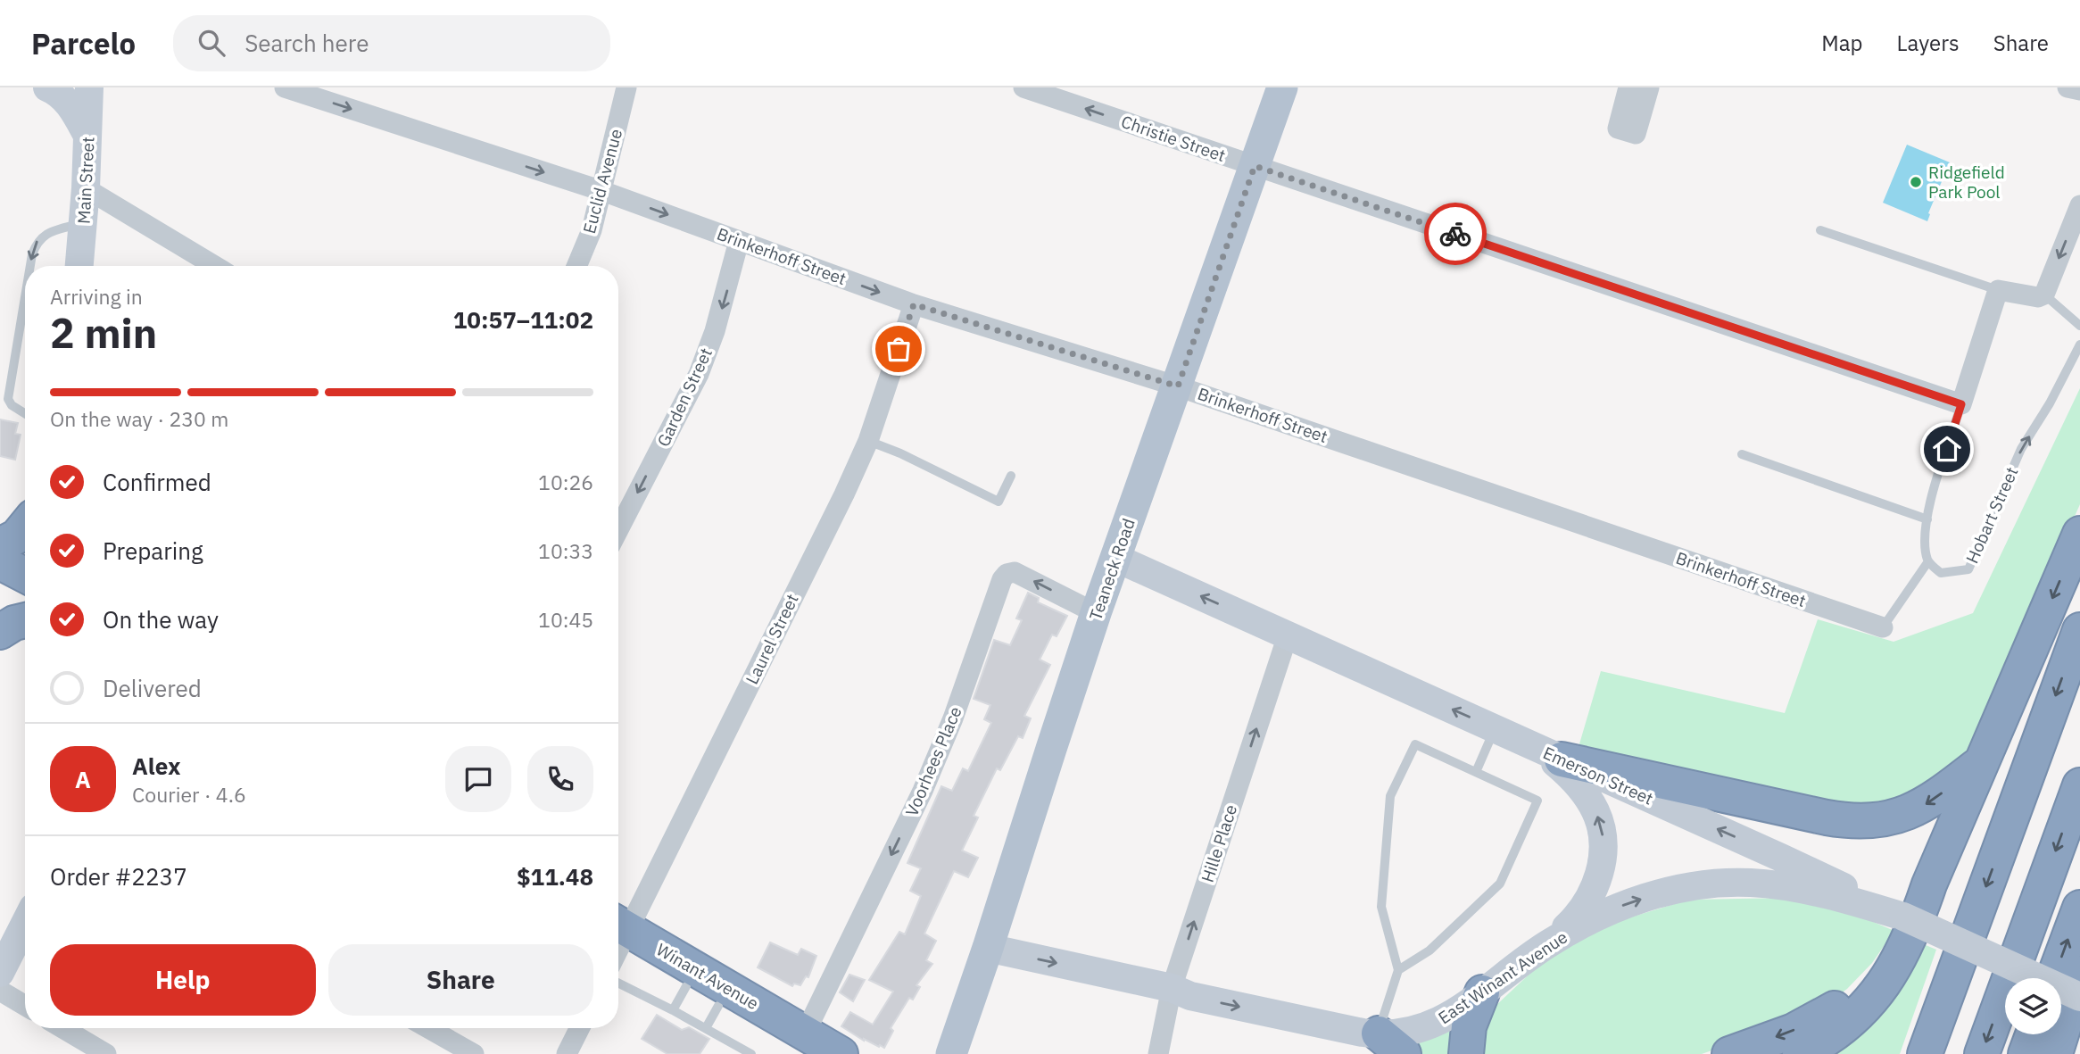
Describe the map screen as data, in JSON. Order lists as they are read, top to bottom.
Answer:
{
  "streets": {
    "highway": ["Winant Avenue"],
    "main road": [
      "Main Street",
      "Teaneck Road",
      "Emerson Street",
      "East Winant Avenue"
    ],
    "street": [
      "Christie Street",
      "Euclid Avenue",
      "Brinkerhoff Street",
      "Garden Street",
      "Laurel Street",
      "Voorhees Place",
      "Hille Place"
    ],
    "lane": ["Hobart Street"]
  },
  "crossings": [
    ["Christie Street", "Teaneck Road"],
    ["Euclid Avenue", "Brinkerhoff Street"],
    ["Brinkerhoff Street", "Garden Street"],
    ["Brinkerhoff Street", "Teaneck Road"],
    ["Brinkerhoff Street", "Laurel Street"],
    ["Teaneck Road", "Voorhees Place"],
    ["Teaneck Road", "Emerson Street"],
    ["Teaneck Road", "East Winant Avenue"],
    ["Voorhees Place", "Winant Avenue"],
    ["Emerson Street", "Hille Place"],
    ["Emerson Street", "East Winant Avenue"],
    ["Hille Place", "East Winant Avenue"]
  ],
  "one_way": [
    "Brinkerhoff Street",
    "Garden Street",
    "Voorhees Place",
    "Emerson Street",
    "Hille Place",
    "East Winant Avenue"
  ],
  "places": ["Ridgefield Park Pool"],
  "page": {
    "header": "Parcelo",
    "search": "Search here",
    "nav": ["Map", "Layers", "Share"],
    "heading": ["2 min", "Arriving in", "10:57–11:02"],
    "panel": [
      "Alex",
      "Courier · 4.6",
      "Order #2237",
      "$11.48"
    ],
    "bar": "On the way · 230 m",
    "list": [
      ["Confirmed", "10:26"],
      ["Preparing", "10:33"],
      ["On the way", "10:45"],
      "Delivered"
    ],
    "round": "A",
    "buttons": ["Help", "Share"]
  }
}
